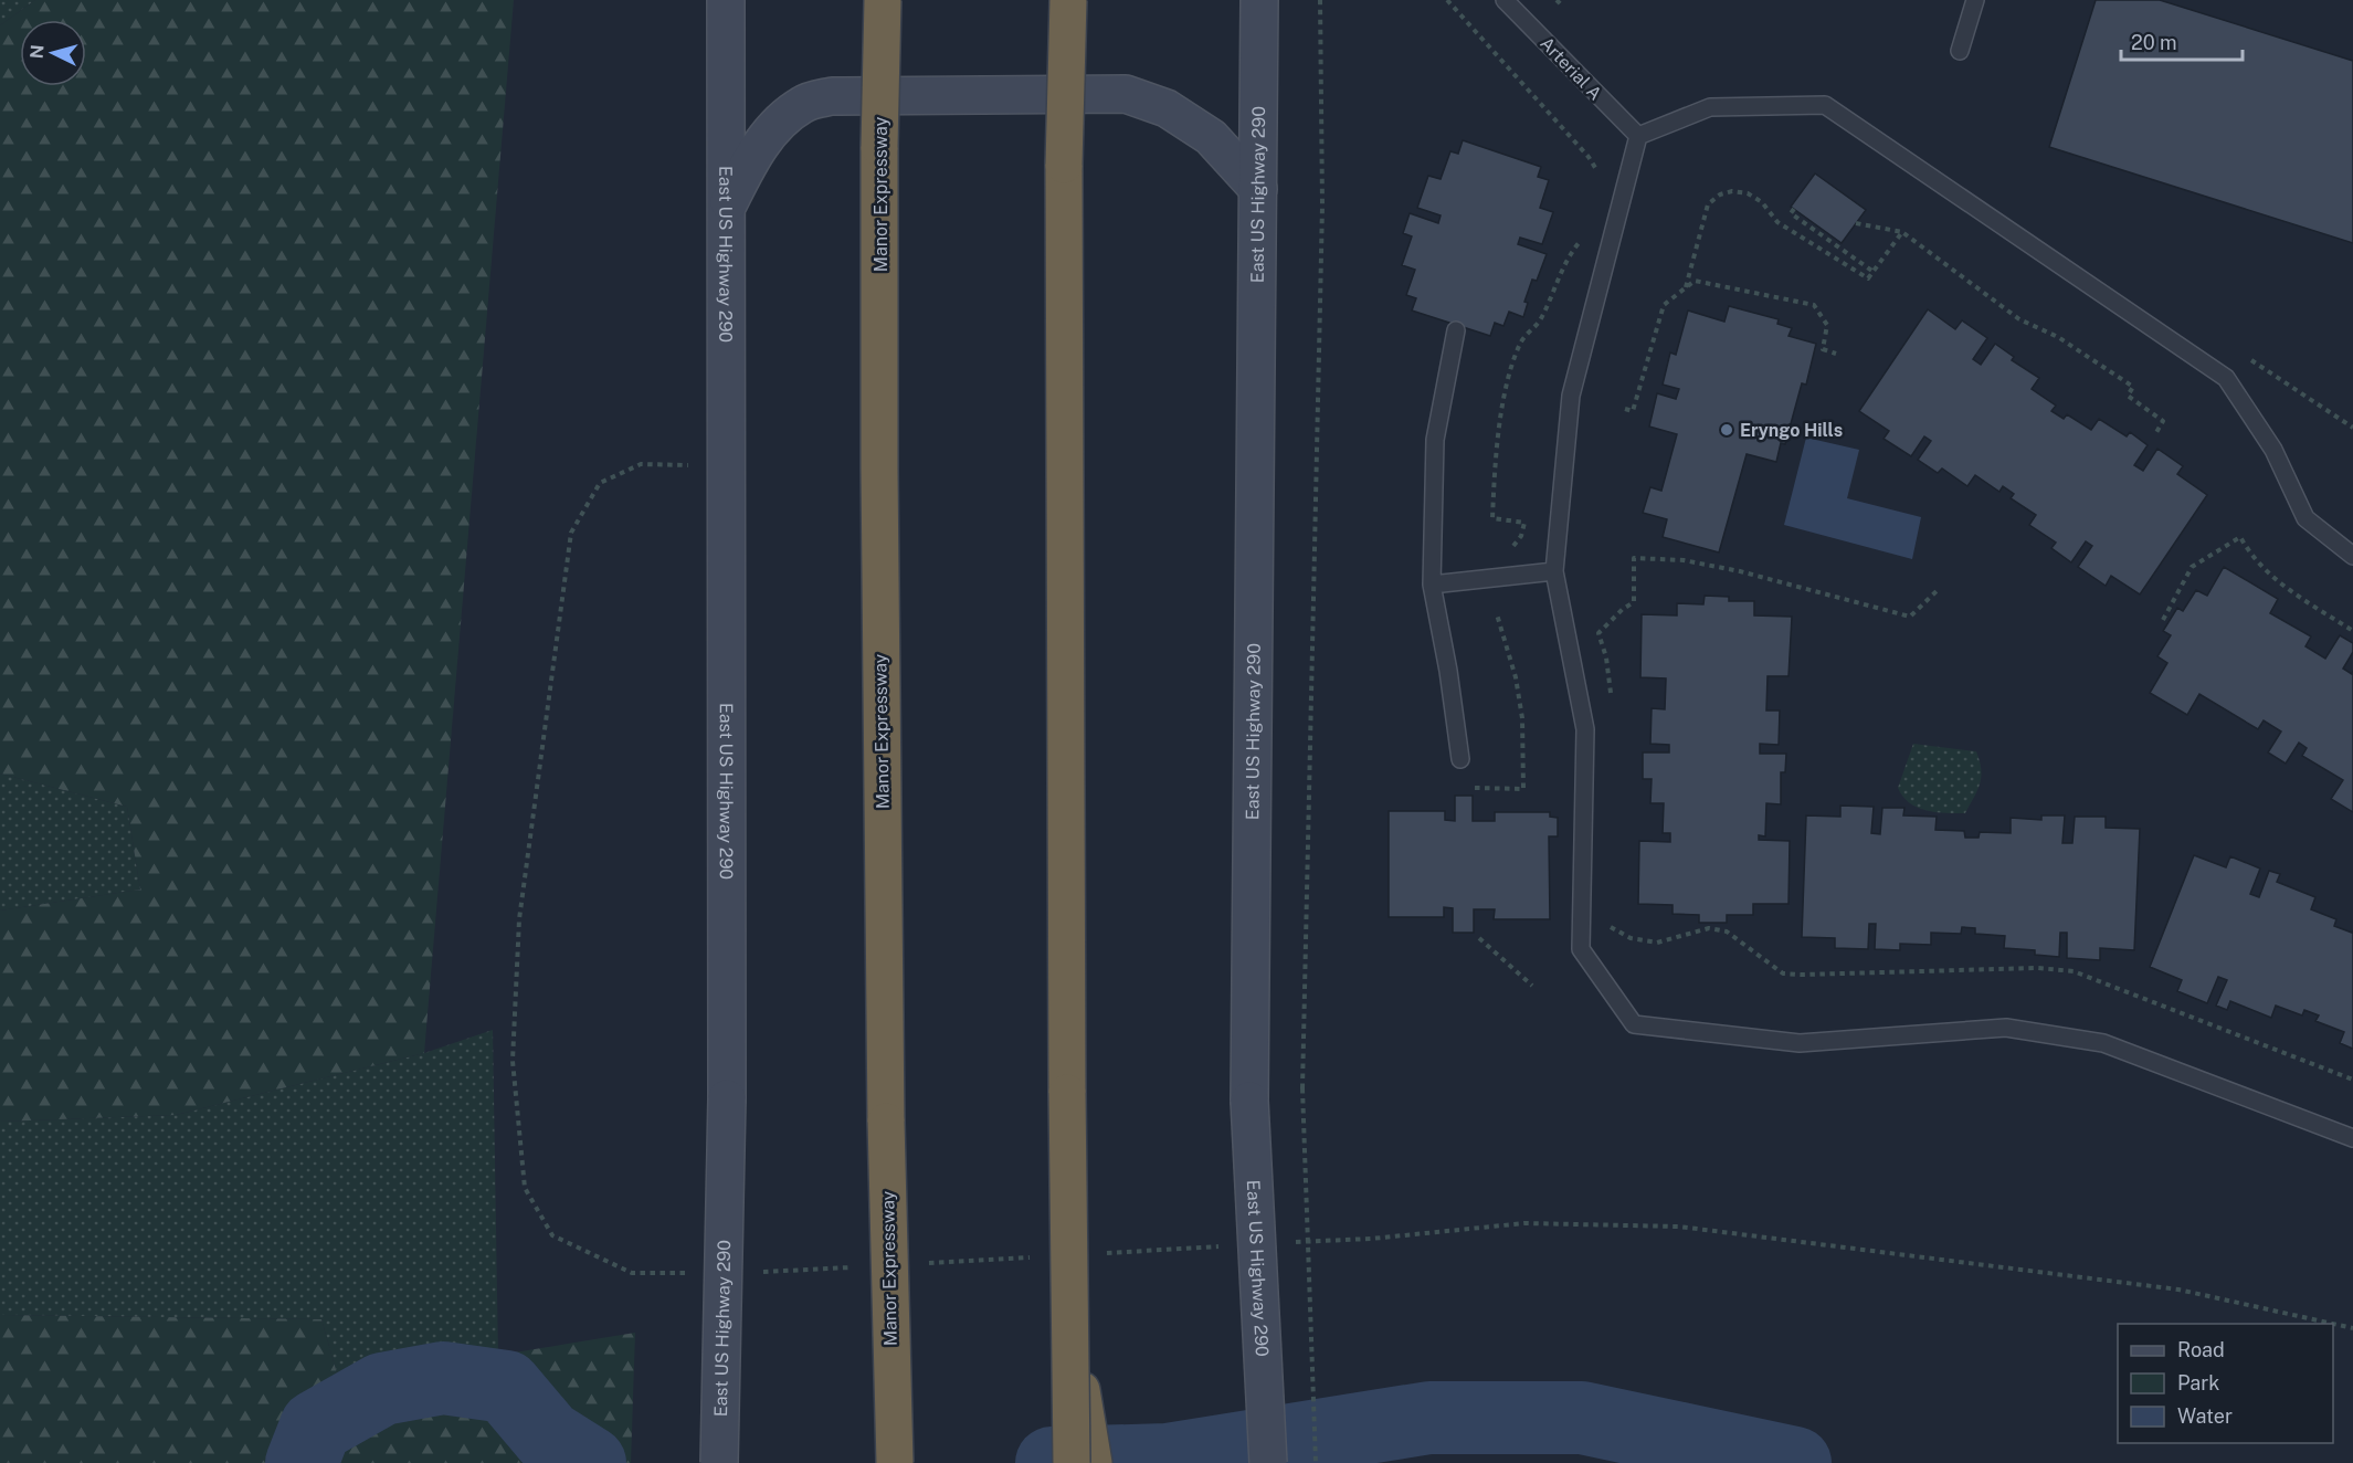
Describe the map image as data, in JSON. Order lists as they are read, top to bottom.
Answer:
{
  "streets": {
    "highway": ["Manor Expressway"],
    "main road": ["East US Highway 290"],
    "lane": ["Arterial A"]
  },
  "places": ["Eryngo Hills"],
  "legend": ["Road", "Park", "Water"],
  "scale_bar": "20 m",
  "north": "left"
}
